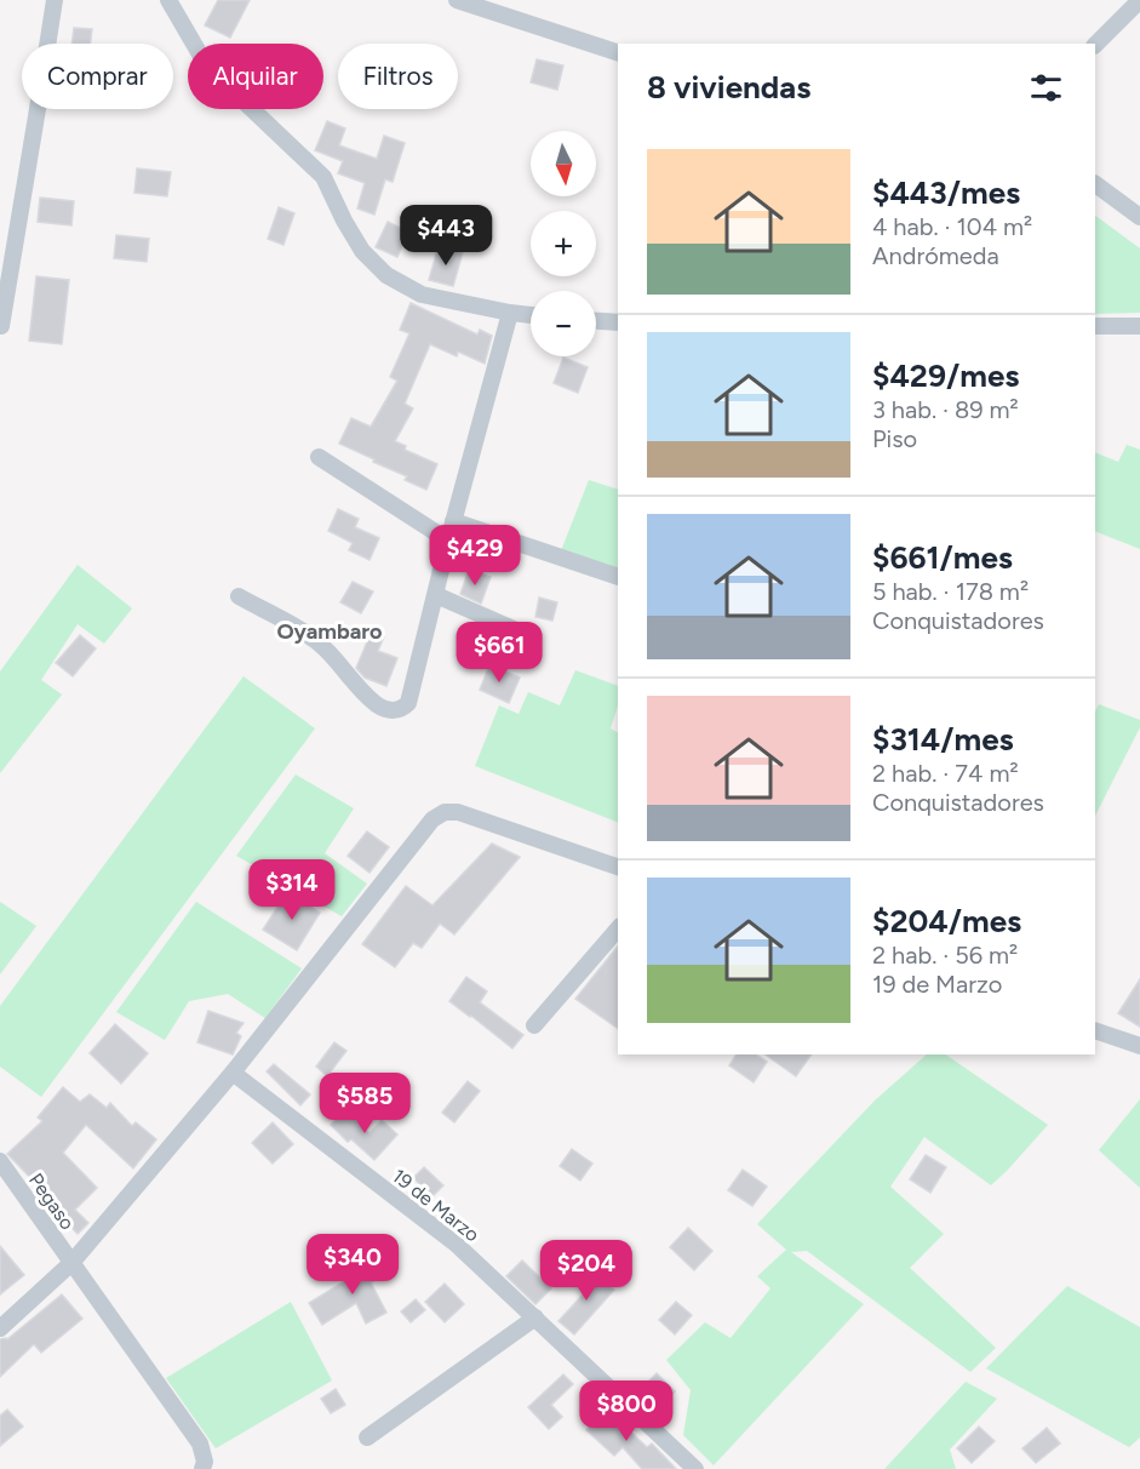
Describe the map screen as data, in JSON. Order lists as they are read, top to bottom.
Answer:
{
  "streets": {
    "street": ["Pegaso", "19 de Marzo"]
  },
  "districts": ["Oyambaro"],
  "north": "bottom",
  "page": {
    "chip": ["Comprar", "Alquilar", "Filtros"],
    "heading": "8 viviendas",
    "map_buttons": ["+", "−"],
    "list": [
      {
        "name": "$443/mes",
        "note": "4 hab. · 104 m² · Andrómeda"
      },
      {
        "name": "$429/mes",
        "note": "3 hab. · 89 m² · Piso"
      },
      {
        "name": "$661/mes",
        "note": "5 hab. · 178 m² · Conquistadores"
      },
      {
        "name": "$314/mes",
        "note": "2 hab. · 74 m² · Conquistadores"
      },
      {
        "name": "$204/mes",
        "note": "2 hab. · 56 m² · 19 de Marzo"
      }
    ],
    "price": [
      "$443",
      "$429",
      "$661",
      "$314",
      "$585",
      "$340",
      "$204",
      "$800"
    ]
  }
}
